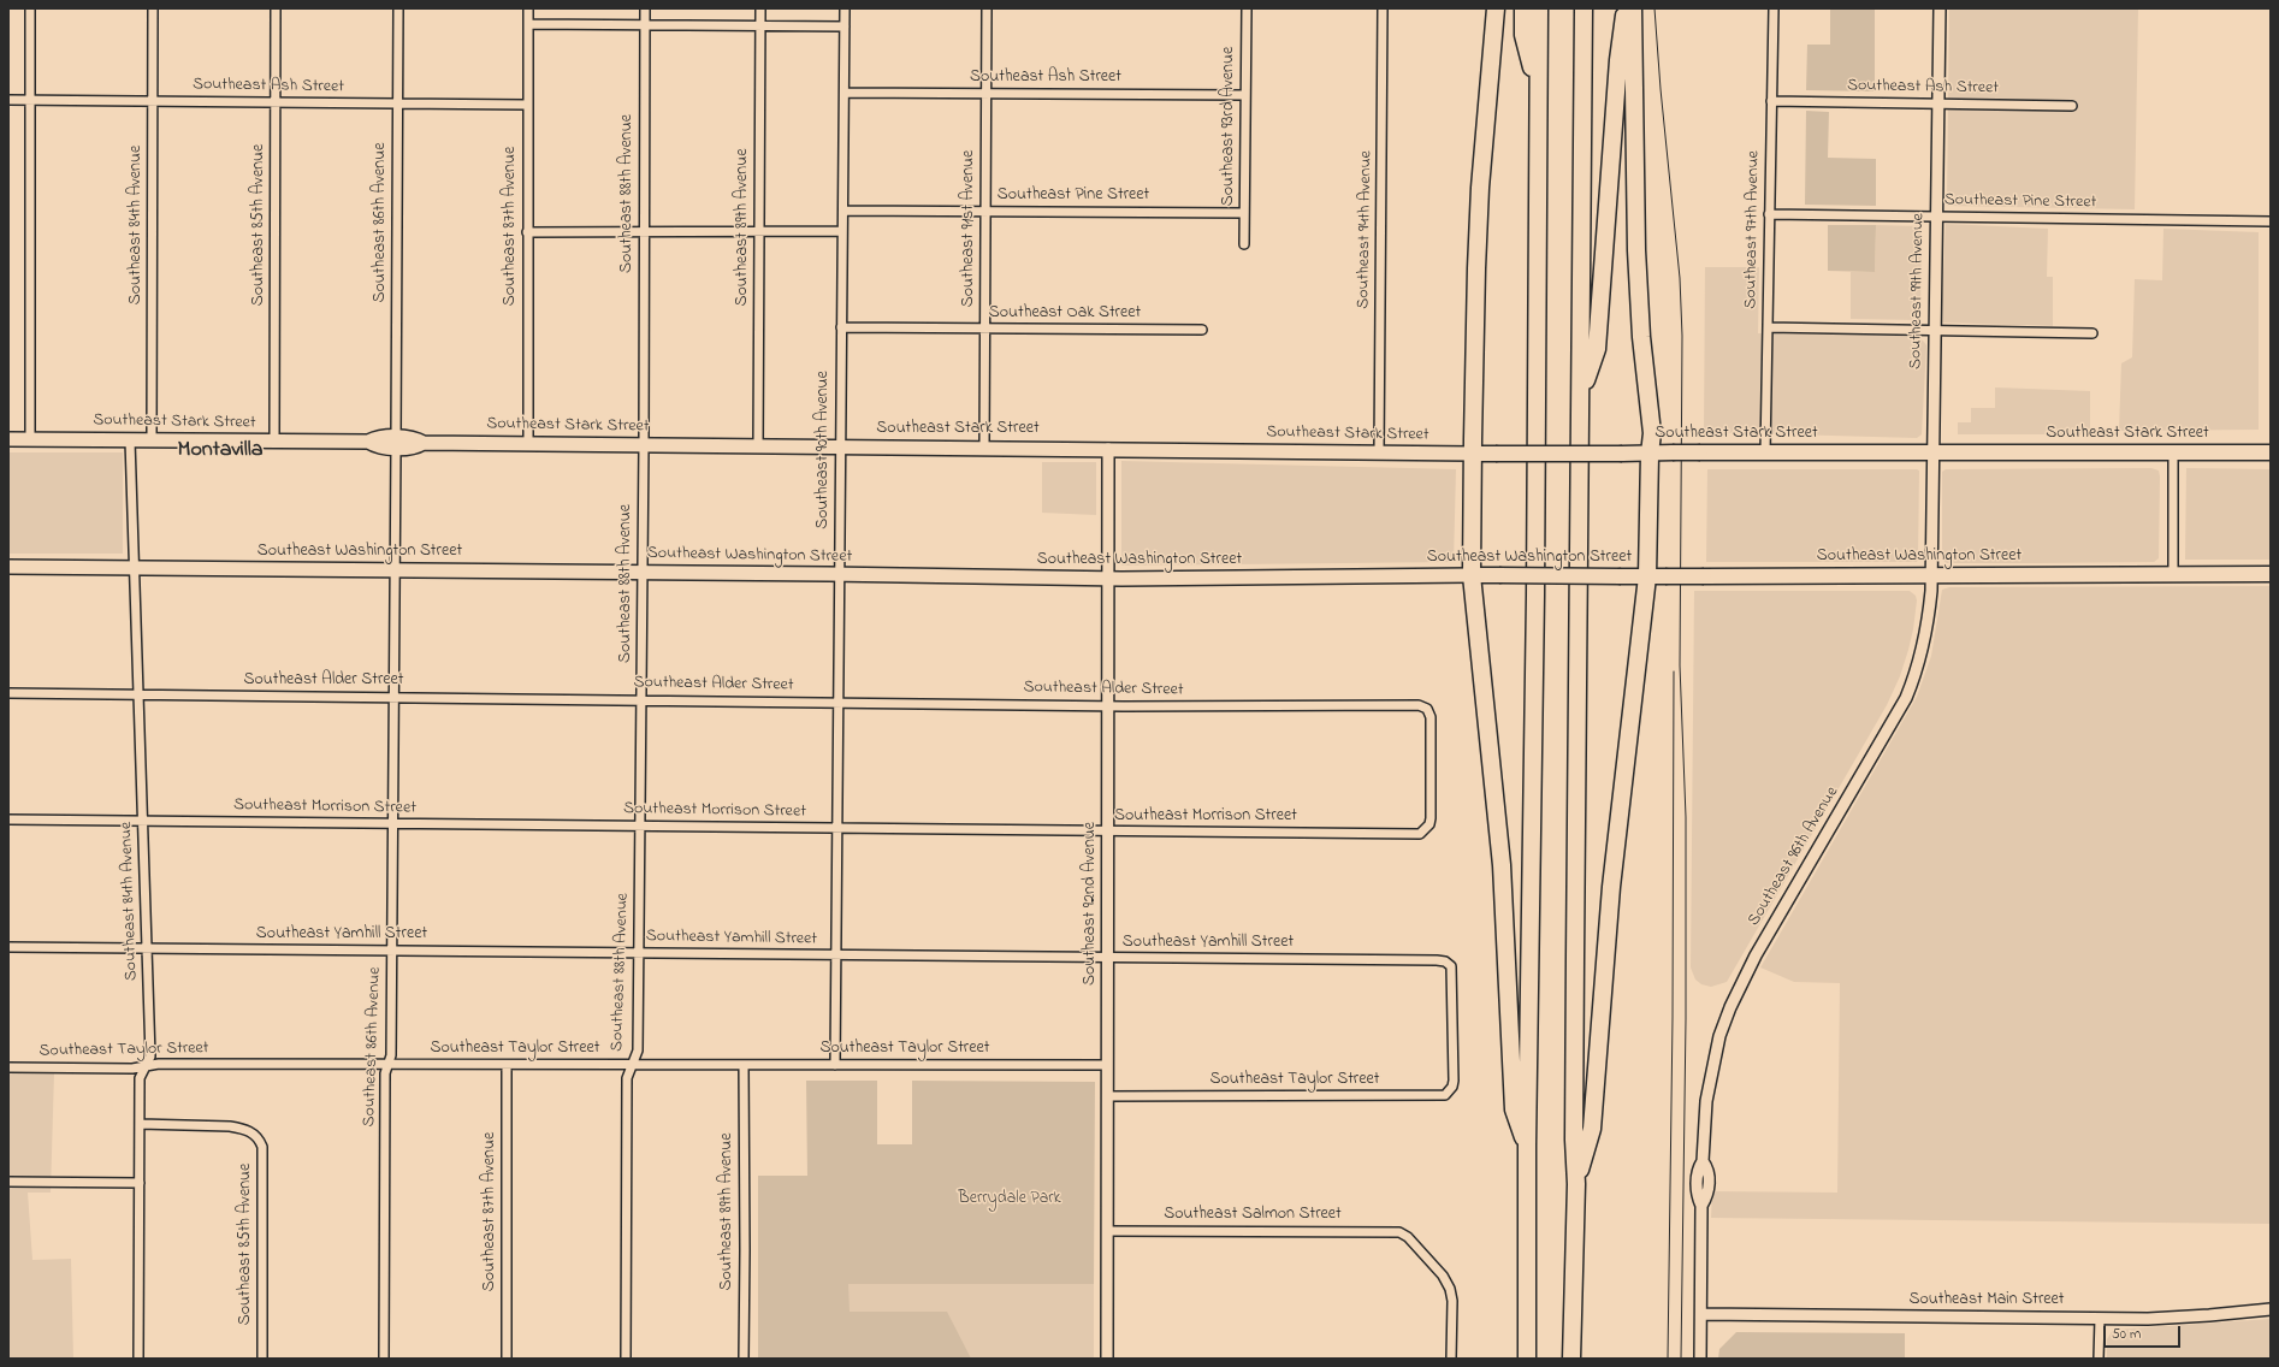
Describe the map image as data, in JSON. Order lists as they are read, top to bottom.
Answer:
{
  "streets": {
    "main road": ["Southeast Stark Street", "Southeast Washington Street"],
    "street": [
      "Southeast Ash Street",
      "Southeast 93rd Avenue",
      "Southeast 88th Avenue",
      "Southeast Pine Street",
      "Southeast 86th Avenue",
      "Southeast 84th Avenue",
      "Southeast 85th Avenue",
      "Southeast 87th Avenue",
      "Southeast 89th Avenue",
      "Southeast 91st Avenue",
      "Southeast 94th Avenue",
      "Southeast 97th Avenue",
      "Southeast 99th Avenue",
      "Southeast Oak Street",
      "Southeast 90th Avenue",
      "Southeast Alder Street",
      "Southeast Morrison Street",
      "Southeast 96th Avenue",
      "Southeast 92nd Avenue",
      "Southeast Yamhill Street",
      "Southeast Taylor Street",
      "Southeast Salmon Street",
      "Southeast Main Street"
    ]
  },
  "crossings": [
    ["Southeast Ash Street", "Southeast 93rd Avenue"],
    ["Southeast Ash Street", "Southeast 86th Avenue"],
    ["Southeast Ash Street", "Southeast 84th Avenue"],
    ["Southeast Ash Street", "Southeast 85th Avenue"],
    ["Southeast Ash Street", "Southeast 87th Avenue"],
    ["Southeast Ash Street", "Southeast 91st Avenue"],
    ["Southeast Ash Street", "Southeast 97th Avenue"],
    ["Southeast Ash Street", "Southeast 99th Avenue"],
    ["Southeast Ash Street", "Southeast 90th Avenue"],
    ["Southeast 93rd Avenue", "Southeast Pine Street"],
    ["Southeast 88th Avenue", "Southeast Stark Street"],
    ["Southeast 88th Avenue", "Southeast Washington Street"],
    ["Southeast 88th Avenue", "Southeast Alder Street"],
    ["Southeast 88th Avenue", "Southeast Morrison Street"],
    ["Southeast 88th Avenue", "Southeast Yamhill Street"],
    ["Southeast 88th Avenue", "Southeast Taylor Street"],
    ["Southeast Pine Street", "Southeast 91st Avenue"],
    ["Southeast Pine Street", "Southeast 97th Avenue"],
    ["Southeast Pine Street", "Southeast 99th Avenue"],
    ["Southeast Pine Street", "Southeast 90th Avenue"],
    ["Southeast 86th Avenue", "Southeast Stark Street"],
    ["Southeast 86th Avenue", "Southeast Washington Street"],
    ["Southeast 86th Avenue", "Southeast Alder Street"],
    ["Southeast 86th Avenue", "Southeast Morrison Street"],
    ["Southeast 86th Avenue", "Southeast Yamhill Street"],
    ["Southeast 86th Avenue", "Southeast Taylor Street"],
    ["Southeast 84th Avenue", "Southeast 85th Avenue"],
    ["Southeast 84th Avenue", "Southeast Stark Street"],
    ["Southeast 84th Avenue", "Southeast Washington Street"],
    ["Southeast 84th Avenue", "Southeast Alder Street"],
    ["Southeast 84th Avenue", "Southeast Morrison Street"],
    ["Southeast 84th Avenue", "Southeast Yamhill Street"],
    ["Southeast 84th Avenue", "Southeast Taylor Street"],
    ["Southeast 85th Avenue", "Southeast Stark Street"],
    ["Southeast 87th Avenue", "Southeast Stark Street"],
    ["Southeast 87th Avenue", "Southeast Taylor Street"],
    ["Southeast 89th Avenue", "Southeast Stark Street"],
    ["Southeast 89th Avenue", "Southeast Taylor Street"],
    ["Southeast 91st Avenue", "Southeast Oak Street"],
    ["Southeast 91st Avenue", "Southeast Stark Street"],
    ["Southeast 94th Avenue", "Southeast Stark Street"],
    ["Southeast 97th Avenue", "Southeast Stark Street"],
    ["Southeast 99th Avenue", "Southeast Stark Street"],
    ["Southeast 99th Avenue", "Southeast Washington Street"],
    ["Southeast 99th Avenue", "Southeast 96th Avenue"],
    ["Southeast Oak Street", "Southeast 90th Avenue"],
    ["Southeast Stark Street", "Southeast 90th Avenue"],
    ["Southeast Stark Street", "Southeast 92nd Avenue"],
    ["Southeast 90th Avenue", "Southeast Washington Street"],
    ["Southeast 90th Avenue", "Southeast Alder Street"],
    ["Southeast 90th Avenue", "Southeast Morrison Street"],
    ["Southeast 90th Avenue", "Southeast Yamhill Street"],
    ["Southeast 90th Avenue", "Southeast Taylor Street"],
    ["Southeast Washington Street", "Southeast 96th Avenue"],
    ["Southeast Washington Street", "Southeast 92nd Avenue"],
    ["Southeast Alder Street", "Southeast Morrison Street"],
    ["Southeast Alder Street", "Southeast 92nd Avenue"],
    ["Southeast Morrison Street", "Southeast 92nd Avenue"],
    ["Southeast 96th Avenue", "Southeast Main Street"],
    ["Southeast 92nd Avenue", "Southeast Yamhill Street"],
    ["Southeast 92nd Avenue", "Southeast Taylor Street"],
    ["Southeast 92nd Avenue", "Southeast Salmon Street"],
    ["Southeast Yamhill Street", "Southeast Taylor Street"]
  ],
  "districts": ["Montavilla"],
  "parks": ["Berrydale Park"],
  "scale_bar": "50 m"
}
